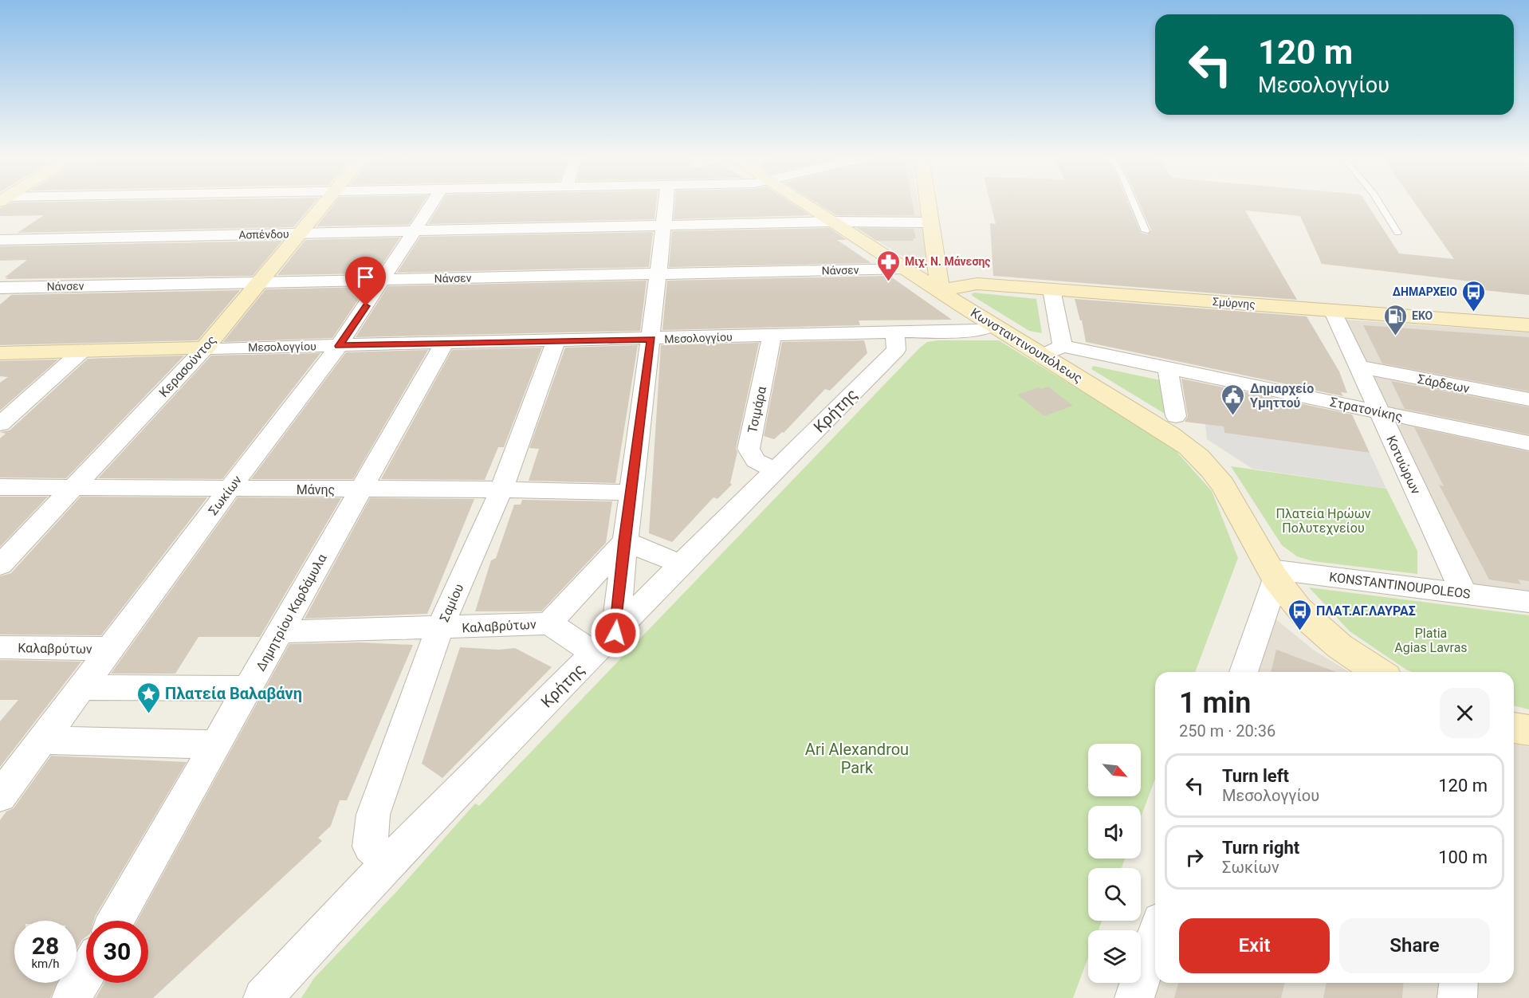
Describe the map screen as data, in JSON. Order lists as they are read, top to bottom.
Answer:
{
  "streets": {
    "street": [
      "Ασπένδου",
      "Νάνσεν",
      "Σμύρνης",
      "Μεσολογγίου",
      "Κωνσταντινουπόλεως",
      "Κερασούντος",
      "Σάρδεων",
      "Στρατονίκης",
      "Τσιμάρα",
      "Κρήτης",
      "Κοτυώρων",
      "Μάνης",
      "Σωκίων",
      "KONSTANTINOUPOLEOS",
      "Σαμίου",
      "Δημητρίου Καρδάμυλα",
      "Καλαβρύτων"
    ]
  },
  "crossings": [
    ["Ασπένδου", "Κωνσταντινουπόλεως"],
    ["Ασπένδου", "Κερασούντος"],
    ["Ασπένδου", "Σωκίων"],
    ["Νάνσεν", "Κωνσταντινουπόλεως"],
    ["Νάνσεν", "Κερασούντος"],
    ["Νάνσεν", "Σωκίων"],
    ["Σμύρνης", "Κωνσταντινουπόλεως"],
    ["Σμύρνης", "Κοτυώρων"],
    ["Μεσολογγίου", "Κωνσταντινουπόλεως"],
    ["Μεσολογγίου", "Κερασούντος"],
    ["Μεσολογγίου", "Τσιμάρα"],
    ["Μεσολογγίου", "Κρήτης"],
    ["Μεσολογγίου", "Σωκίων"],
    ["Μεσολογγίου", "Σαμίου"],
    ["Μεσολογγίου", "Δημητρίου Καρδάμυλα"],
    ["Κωνσταντινουπόλεως", "Στρατονίκης"],
    ["Κωνσταντινουπόλεως", "KONSTANTINOUPOLEOS"],
    ["Κερασούντος", "Μάνης"],
    ["Σάρδεων", "Κοτυώρων"],
    ["Στρατονίκης", "Κοτυώρων"],
    ["Τσιμάρα", "Κρήτης"],
    ["Κρήτης", "Σαμίου"],
    ["Κρήτης", "Καλαβρύτων"],
    ["Κοτυώρων", "KONSTANTINOUPOLEOS"],
    ["Μάνης", "Σωκίων"],
    ["Μάνης", "Σαμίου"],
    ["Μάνης", "Δημητρίου Καρδάμυλα"],
    ["Σωκίων", "Καλαβρύτων"],
    ["Σαμίου", "Καλαβρύτων"],
    ["Δημητρίου Καρδάμυλα", "Καλαβρύτων"]
  ],
  "parks": ["Πλατεία Ηρώων Πολυτεχνείου", "Platia Agias Lavras", "Ari Alexandrou Park"],
  "places": {
    "pharmacy": ["Μιχ. Ν. Μάνεσης"],
    "bus stop": ["ΔΗΜΑΡΧΕΙΟ", "ΠΛΑΤ.ΑΓ.ΛΑΥΡΑΣ"],
    "fuel station": ["EKO"],
    "public building": ["Δημαρχείο Υμηττού"],
    "place": ["Πλατεία Βαλαβάνη"]
  },
  "north": "bottom right",
  "page": {
    "turn": ["120 m", "Μεσολογγίου"],
    "heading": ["1 min", "250 m · 20:36"],
    "list": [
      {
        "name": "Turn left",
        "note": "Μεσολογγίου",
        "value": "120 m"
      },
      {
        "name": "Turn right",
        "note": "Σωκίων",
        "value": "100 m"
      }
    ],
    "buttons": ["Exit", "Share"],
    "speed": "28 km/h",
    "limit": "30"
  }
}
